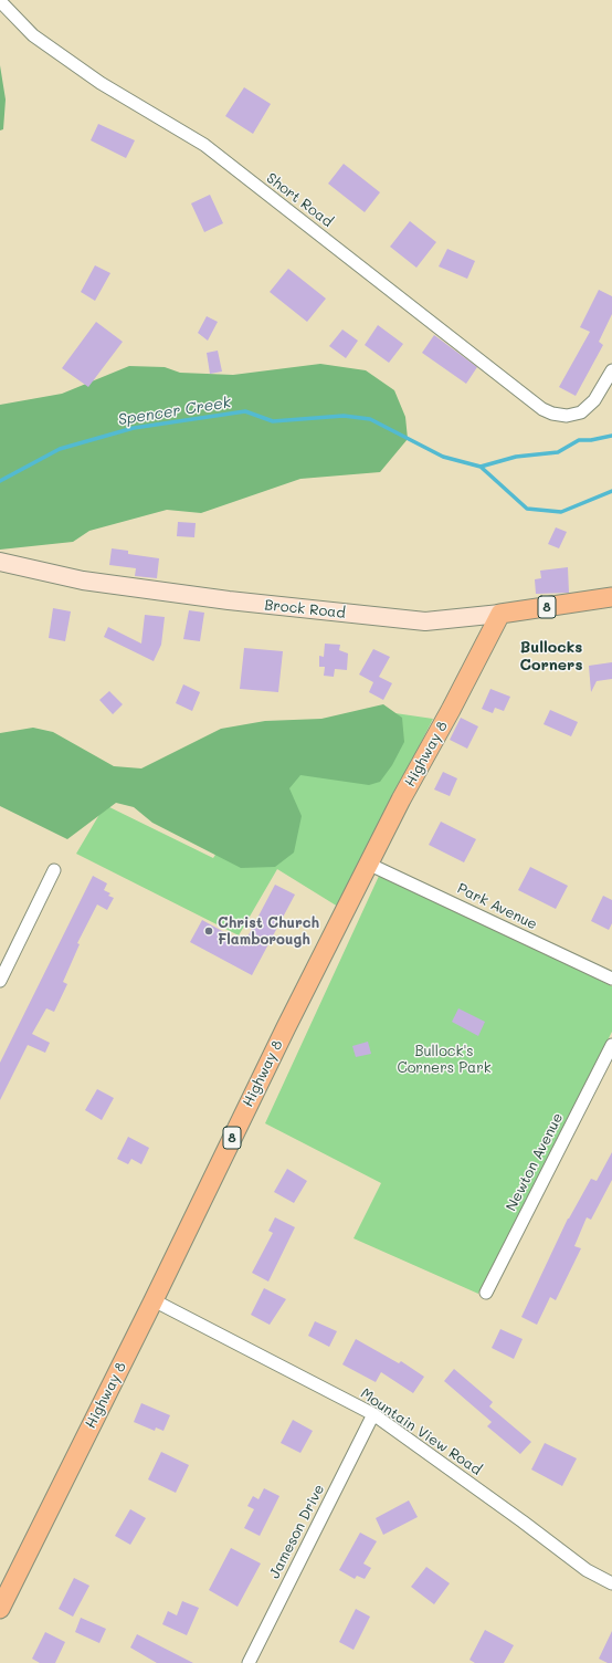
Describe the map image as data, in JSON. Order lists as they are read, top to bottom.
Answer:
{
  "streets": {
    "main road": ["8", "Brock Road", "Highway 8"],
    "street": [
      "Short Road",
      "Park Avenue",
      "Newton Avenue",
      "Mountain View Road",
      "Jameson Drive"
    ]
  },
  "crossings": [
    ["Brock Road", "Highway 8"],
    ["Highway 8", "Park Avenue"],
    ["Highway 8", "Mountain View Road"],
    ["Mountain View Road", "Jameson Drive"]
  ],
  "districts": ["Bullocks Corners"],
  "water": ["Spencer Creek"],
  "parks": ["Bullock's Corners Park"],
  "places": ["Christ Church Flamborough"]
}
